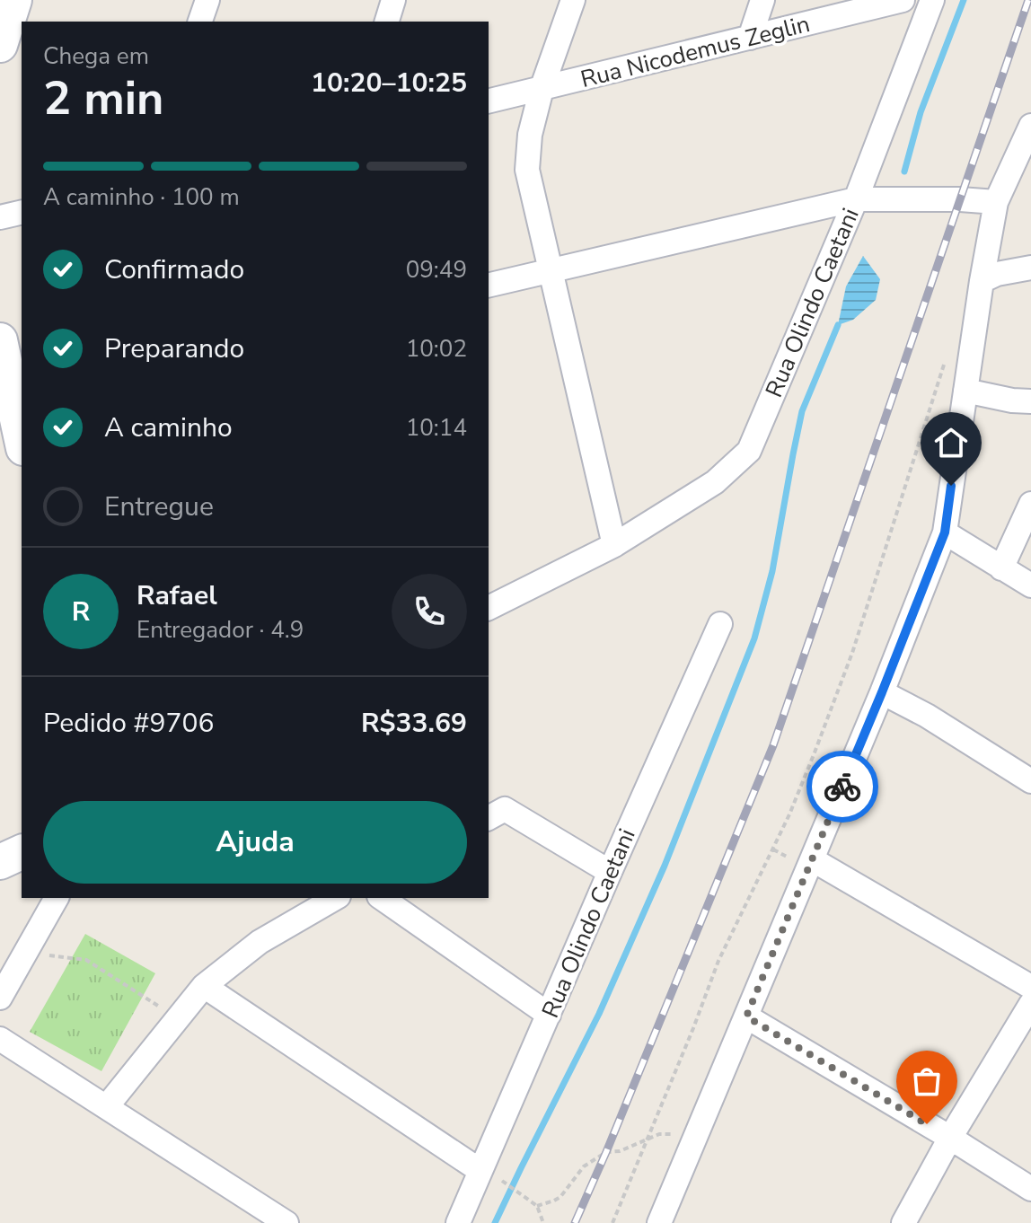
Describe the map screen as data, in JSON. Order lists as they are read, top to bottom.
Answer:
{
  "streets": {
    "street": ["Rua Nicodemus Zeglin", "Rua Olindo Caetani"]
  },
  "page": {
    "heading": ["2 min", "Chega em", "10:20–10:25"],
    "panel": [
      "Rafael",
      "Entregador · 4.9",
      "Pedido #9706",
      "R$33.69"
    ],
    "bar": "A caminho · 100 m",
    "list": [
      ["Confirmado", "09:49"],
      ["Preparando", "10:02"],
      ["A caminho", "10:14"],
      "Entregue"
    ],
    "round": "R",
    "buttons": "Ajuda"
  }
}
